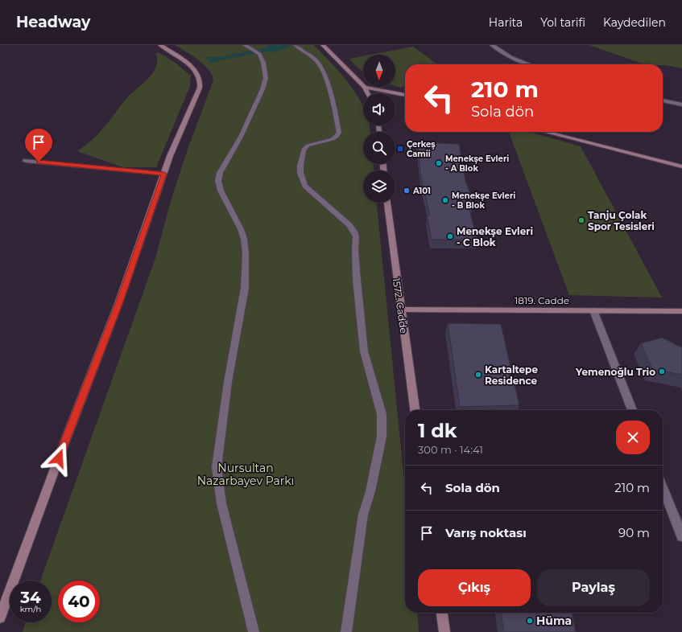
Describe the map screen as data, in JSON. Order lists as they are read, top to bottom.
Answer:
{
  "streets": {
    "street": ["1819. Cadde", "1572. Cadde"]
  },
  "crossings": [
    ["1819. Cadde", "1572. Cadde"]
  ],
  "parks": ["Nursultan Nazarbayev Parkı"],
  "places": {
    "transit": ["Çerkeş Camii"],
    "other": [
      "Menekşe Evleri - A Blok",
      "A101",
      "Menekşe Evleri - B Blok",
      "Tanju Çolak Spor Tesisleri",
      "Menekşe Evleri - C Blok",
      "Yemenoğlu Trio",
      "Kartaltepe Residence",
      "Hüma"
    ]
  },
  "north": "bottom",
  "page": {
    "header": "Headway",
    "nav": ["Harita", "Yol tarifi", "Kaydedilen"],
    "turn": ["210 m", "Sola dön"],
    "heading": ["1 dk", "300 m · 14:41"],
    "list": [
      {
        "name": "Sola dön",
        "value": "210 m"
      },
      {
        "name": "Varış noktası",
        "value": "90 m"
      }
    ],
    "buttons": ["Çıkış", "Paylaş"],
    "speed": "34 km/h",
    "limit": "40"
  }
}
